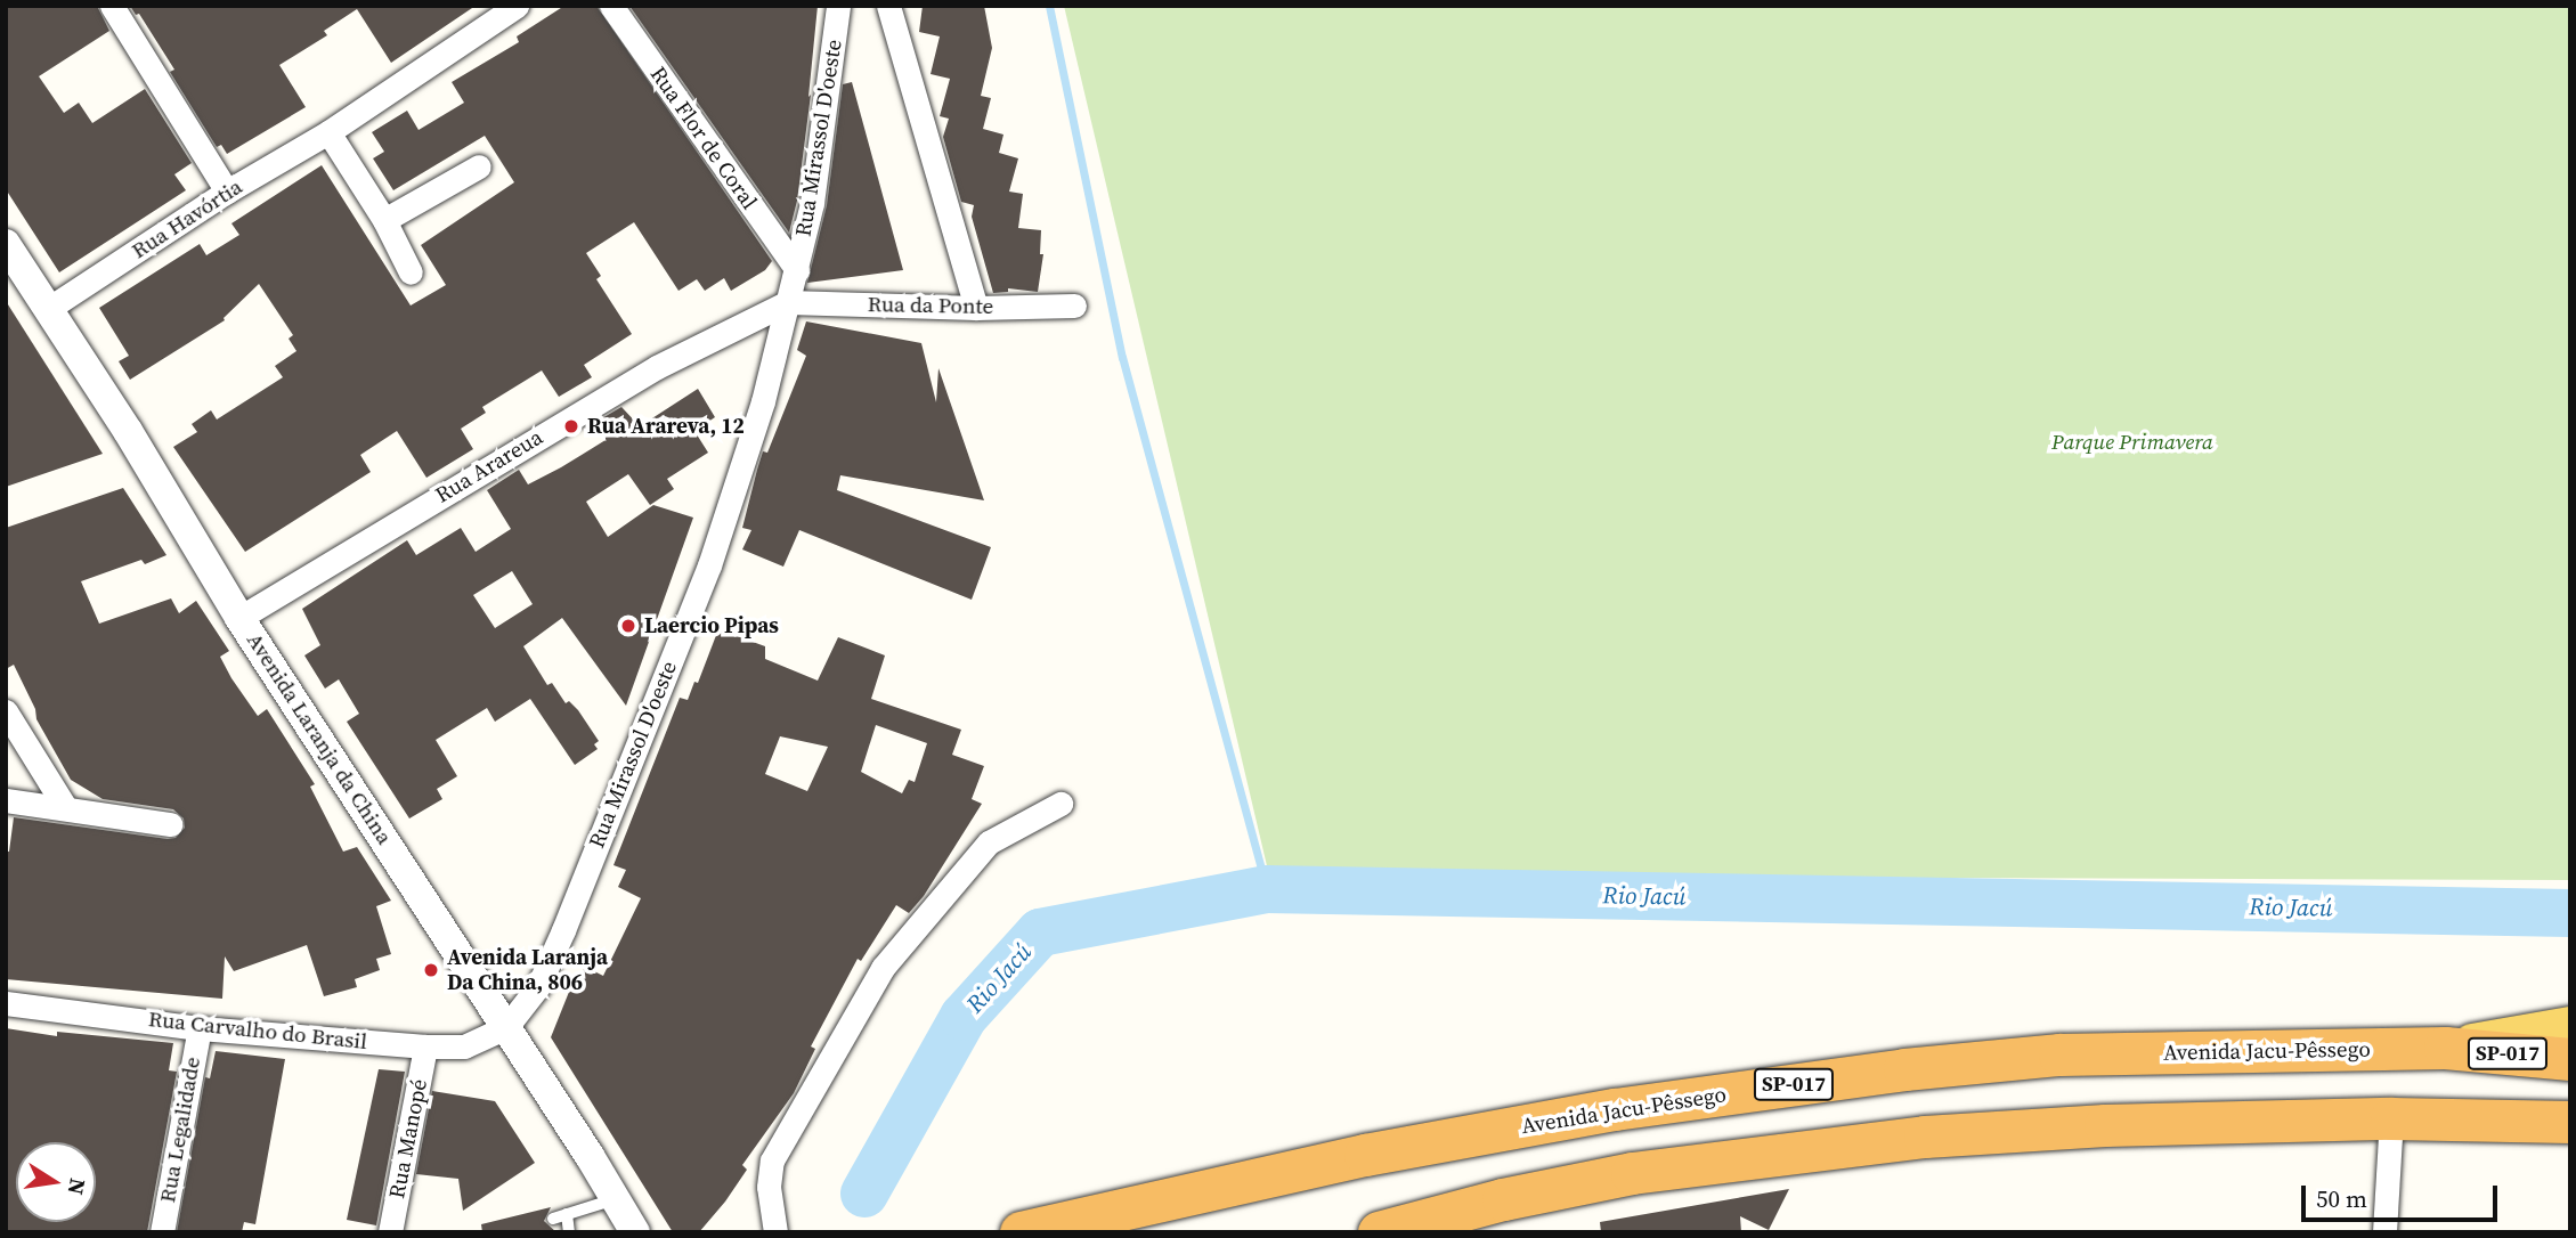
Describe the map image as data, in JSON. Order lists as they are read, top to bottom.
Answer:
{
  "streets": {
    "highway": ["Avenida Jacu-Pêssego", "SP-017"],
    "street": [
      "Rua Flor de Coral",
      "Rua Mirassol D'oeste",
      "Rua Havórtia",
      "Rua da Ponte",
      "Rua Arareua",
      "Avenida Laranja da China",
      "Rua Carvalho do Brasil",
      "Rua Legalidade",
      "Rua Manopé"
    ]
  },
  "crossings": [
    ["Rua Flor de Coral", "Rua Mirassol D'oeste"],
    ["Rua Mirassol D'oeste", "Rua da Ponte"],
    ["Rua Mirassol D'oeste", "Rua Arareua"],
    ["Rua Mirassol D'oeste", "Avenida Laranja da China"],
    ["Rua Mirassol D'oeste", "Rua Carvalho do Brasil"],
    ["Rua Havórtia", "Avenida Laranja da China"],
    ["Rua da Ponte", "Rua Arareua"],
    ["Rua Arareua", "Avenida Laranja da China"],
    ["Avenida Laranja da China", "Rua Carvalho do Brasil"],
    ["Rua Carvalho do Brasil", "Rua Legalidade"],
    ["Rua Carvalho do Brasil", "Rua Manopé"]
  ],
  "water": ["Rio Jacú"],
  "parks": ["Parque Primavera"],
  "places": ["Rua Arareva, 12", "Laercio Pipas", "Avenida Laranja Da China, 806"],
  "scale_bar": "50 m",
  "north": "right"
}
